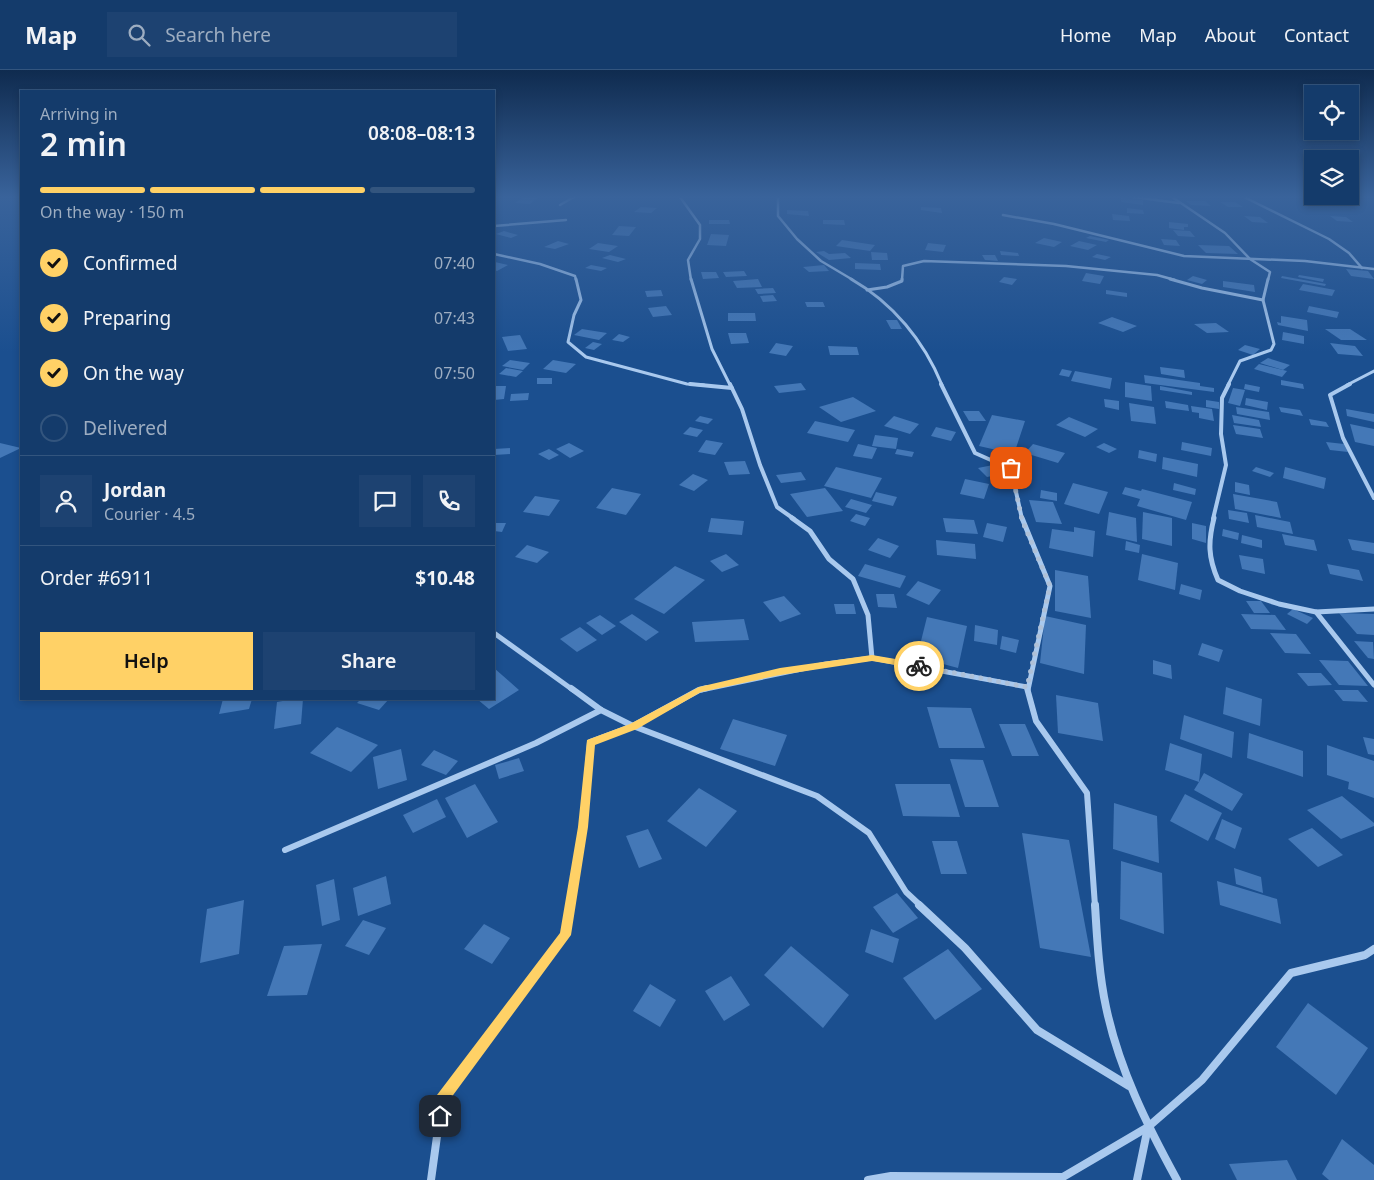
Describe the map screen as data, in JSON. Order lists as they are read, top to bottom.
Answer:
{
  "page": {
    "header": "Map",
    "search": "Search here",
    "nav": [
      "Home",
      "Map",
      "About",
      "Contact"
    ],
    "heading": ["2 min", "Arriving in", "08:08–08:13"],
    "panel": [
      "Jordan",
      "Courier · 4.5",
      "Order #6911",
      "$10.48"
    ],
    "bar": "On the way · 150 m",
    "list": [
      ["Confirmed", "07:40"],
      ["Preparing", "07:43"],
      ["On the way", "07:50"],
      "Delivered"
    ],
    "buttons": ["Help", "Share"]
  }
}
